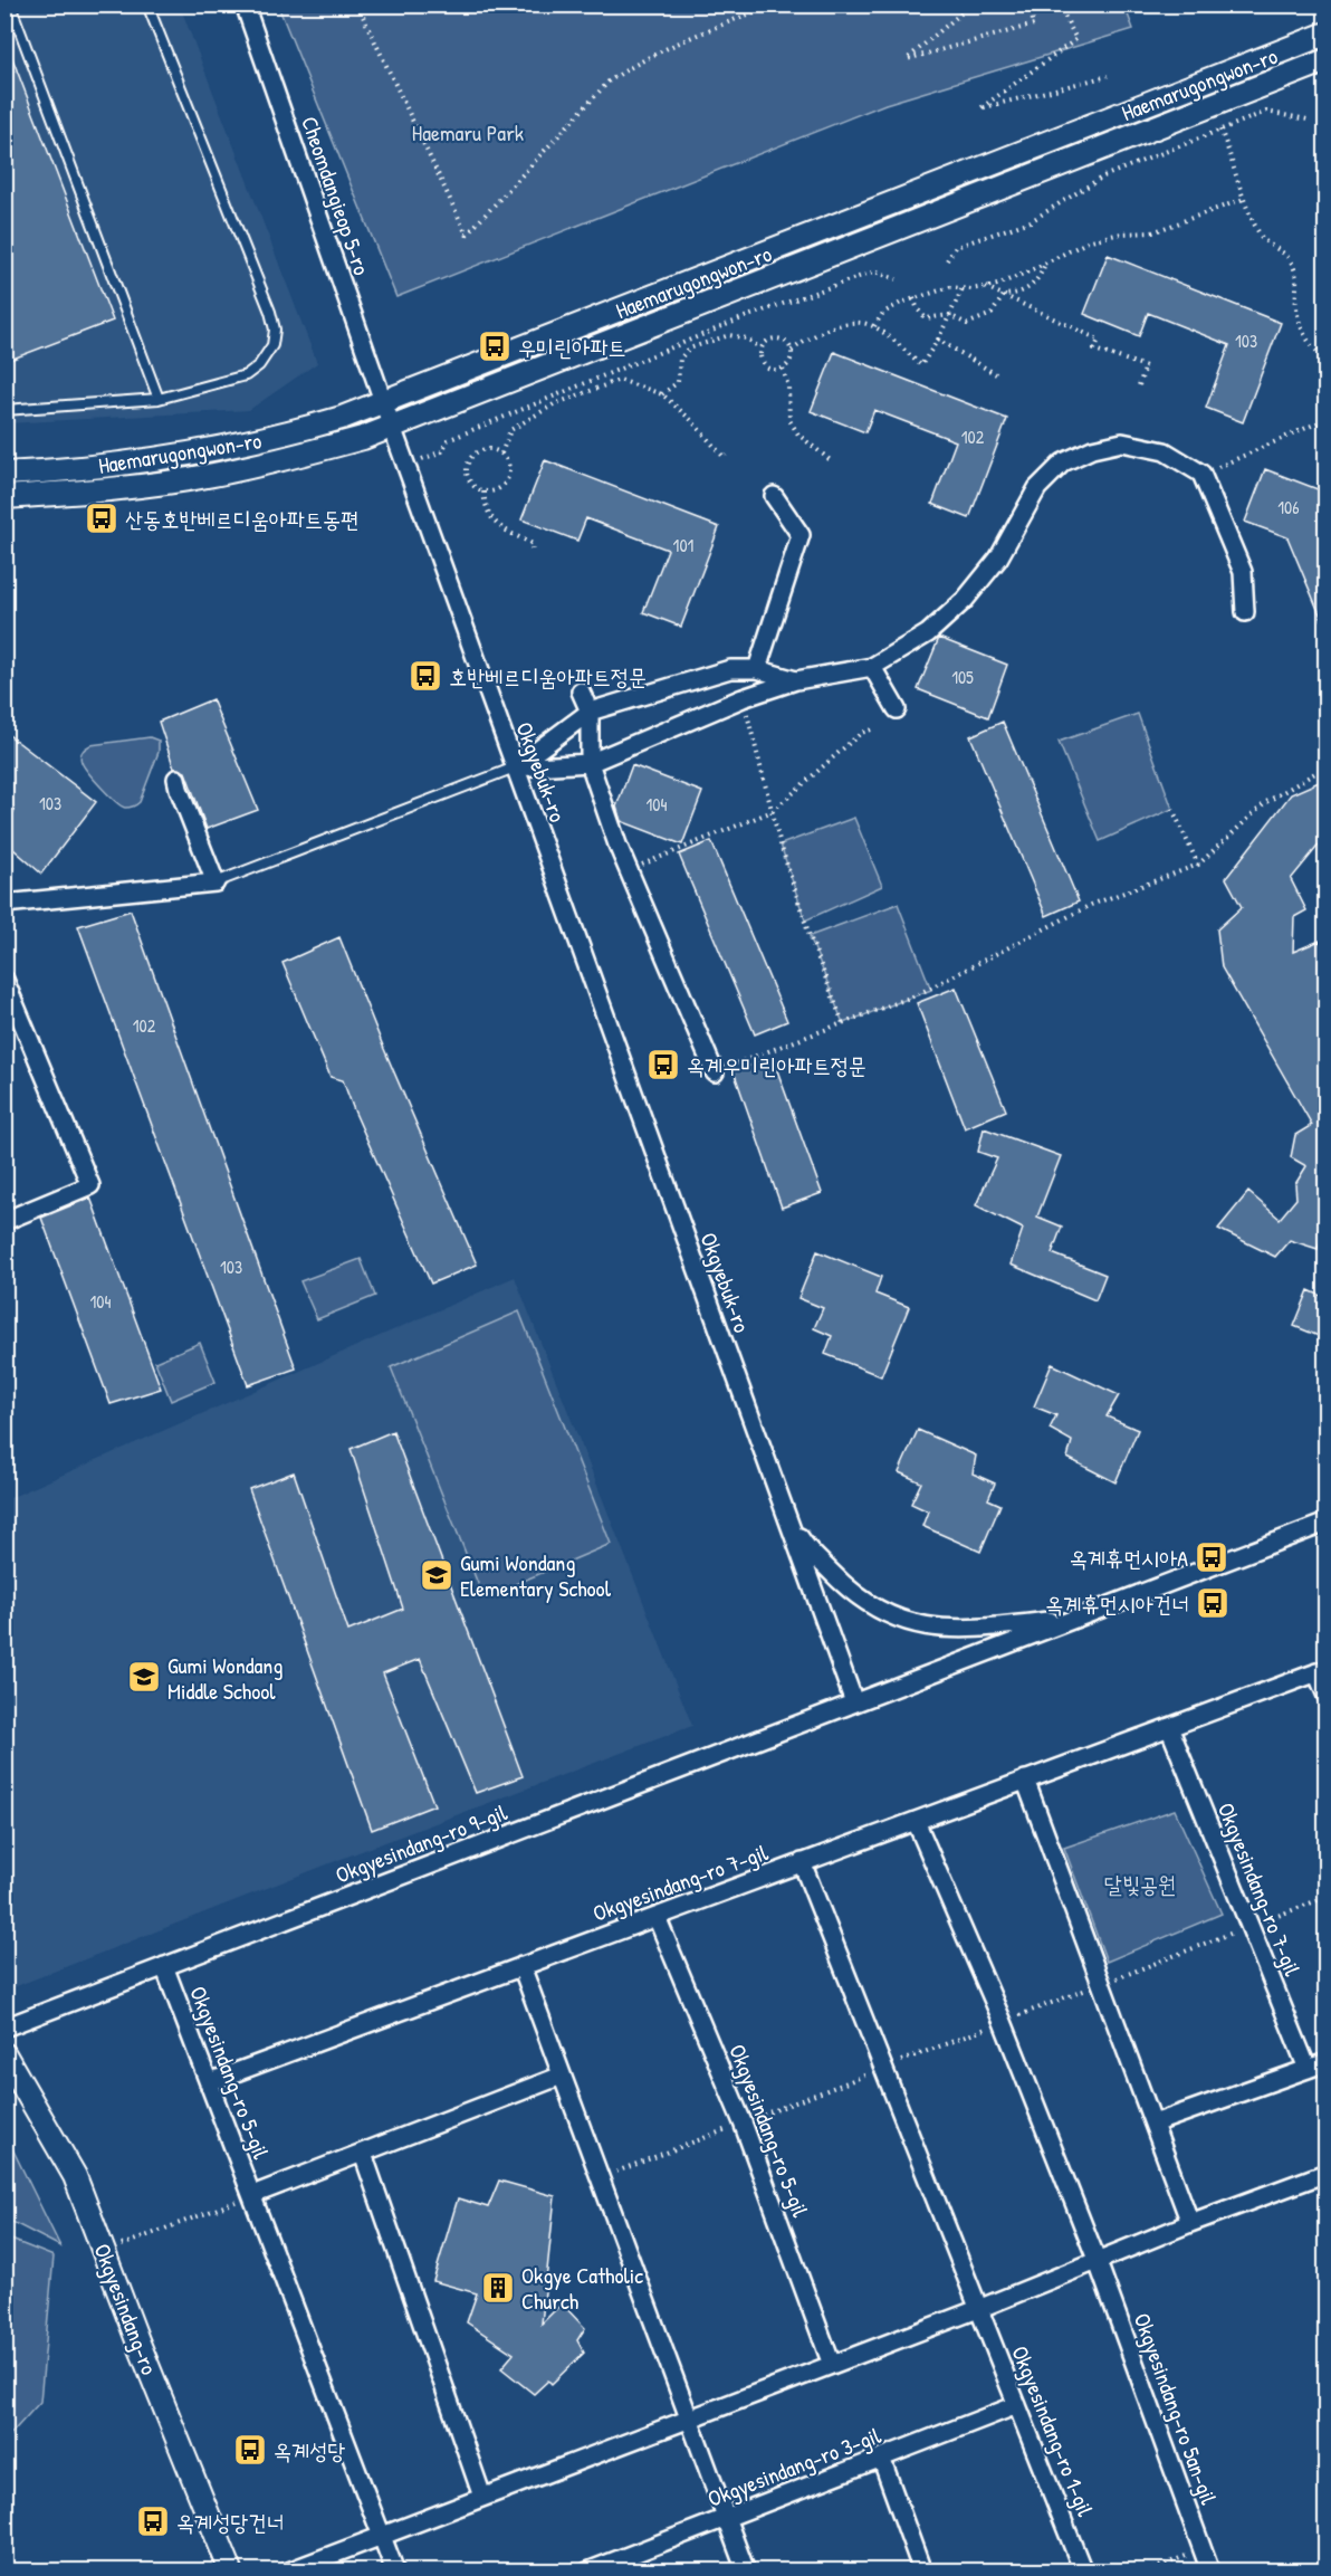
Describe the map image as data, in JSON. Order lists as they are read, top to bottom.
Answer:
{
  "streets": {
    "street": [
      "Haemarugongwon-ro",
      "Cheomdangieop 5-ro",
      "Okgyebuk-ro",
      "Okgyesindang-ro 9-gil",
      "Okgyesindang-ro 7-gil",
      "Okgyesindang-ro 5-gil",
      "Okgyesindang-ro",
      "Okgyesindang-ro 5an-gil",
      "Okgyesindang-ro 1-gil",
      "Okgyesindang-ro 3-gil"
    ]
  },
  "crossings": [
    ["Haemarugongwon-ro", "Cheomdangieop 5-ro"],
    ["Haemarugongwon-ro", "Okgyebuk-ro"],
    ["Cheomdangieop 5-ro", "Okgyebuk-ro"],
    ["Okgyebuk-ro", "Okgyesindang-ro 9-gil"],
    ["Okgyesindang-ro 9-gil", "Okgyesindang-ro 5-gil"],
    ["Okgyesindang-ro 7-gil", "Okgyesindang-ro 5-gil"],
    ["Okgyesindang-ro 1-gil", "Okgyesindang-ro 3-gil"]
  ],
  "parks": ["Haemaru Park", "달빛공원"],
  "places": {
    "bus stop": [
      "우미린아파트",
      "산동호반베르디움아파트동편",
      "호반베르디움아파트정문",
      "옥계우미린아파트정문",
      "옥계휴먼시아A",
      "옥계휴먼시아건너",
      "옥계성당",
      "옥계성당건너"
    ],
    "school or university": ["Gumi Wondang Elementary School", "Gumi Wondang Middle School"],
    "building": ["Okgye Catholic Church"]
  },
  "house_numbers": [
    "103",
    "102",
    "106",
    "101",
    "105",
    "103",
    "104",
    "102",
    "103",
    "104"
  ]
}
